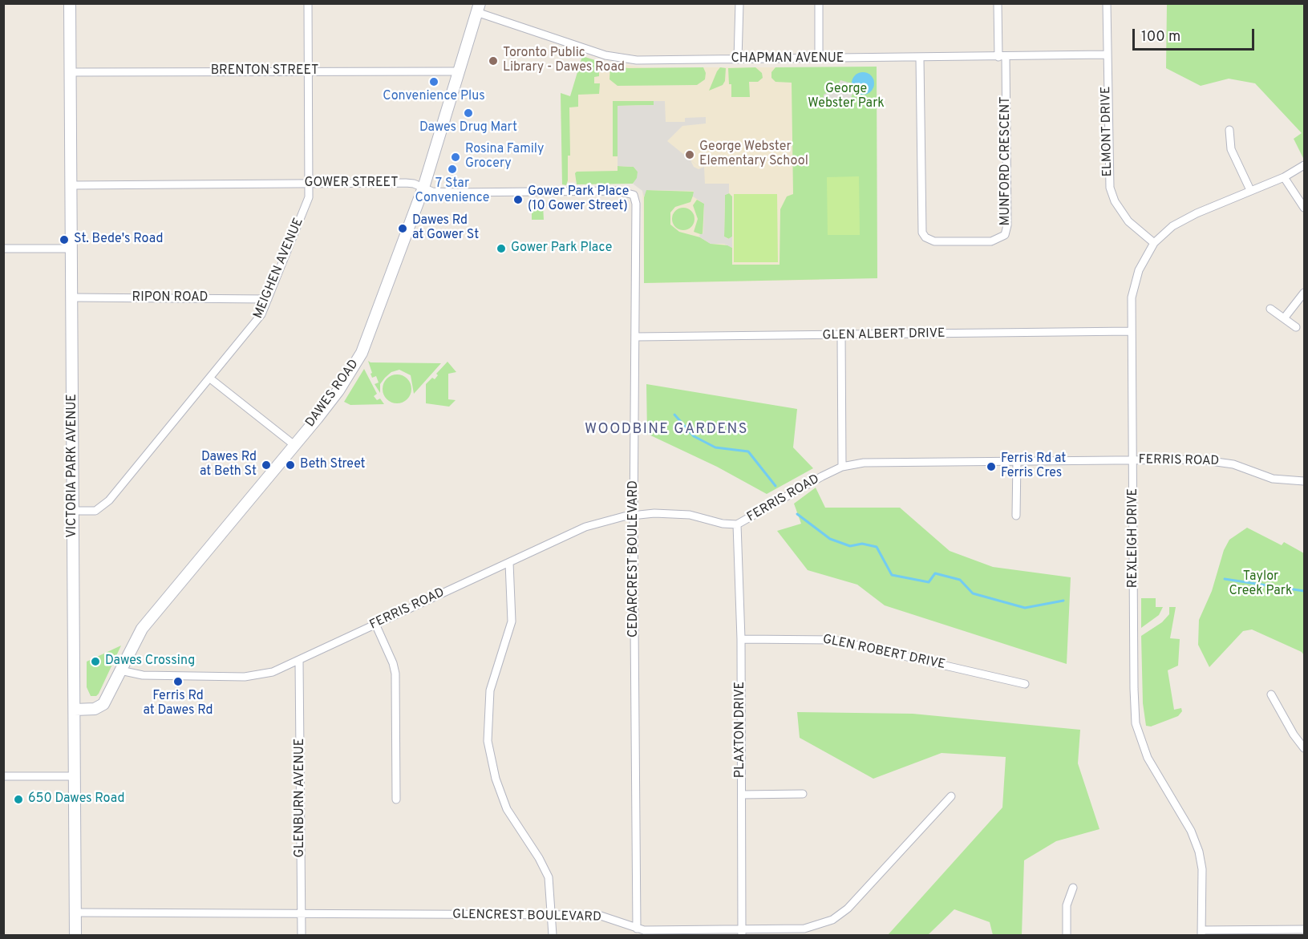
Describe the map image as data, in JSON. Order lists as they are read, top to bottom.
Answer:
{
  "streets": {
    "main road": ["DAWES ROAD", "VICTORIA PARK AVENUE"],
    "street": [
      "CHAPMAN AVENUE",
      "BRENTON STREET",
      "ELMONT DRIVE",
      "MUNFORD CRESCENT",
      "GOWER STREET",
      "MEIGHEN AVENUE",
      "RIPON ROAD",
      "GLEN ALBERT DRIVE",
      "FERRIS ROAD",
      "REXLEIGH DRIVE",
      "CEDARCREST BOULEVARD",
      "GLEN ROBERT DRIVE",
      "PLAXTON DRIVE",
      "GLENBURN AVENUE",
      "GLENCREST BOULEVARD"
    ]
  },
  "crossings": [
    ["CHAPMAN AVENUE", "ELMONT DRIVE"],
    ["CHAPMAN AVENUE", "MUNFORD CRESCENT"],
    ["CHAPMAN AVENUE", "DAWES ROAD"],
    ["BRENTON STREET", "MEIGHEN AVENUE"],
    ["BRENTON STREET", "DAWES ROAD"],
    ["BRENTON STREET", "VICTORIA PARK AVENUE"],
    ["ELMONT DRIVE", "REXLEIGH DRIVE"],
    ["GOWER STREET", "MEIGHEN AVENUE"],
    ["GOWER STREET", "DAWES ROAD"],
    ["GOWER STREET", "VICTORIA PARK AVENUE"],
    ["GOWER STREET", "CEDARCREST BOULEVARD"],
    ["MEIGHEN AVENUE", "RIPON ROAD"],
    ["MEIGHEN AVENUE", "VICTORIA PARK AVENUE"],
    ["RIPON ROAD", "VICTORIA PARK AVENUE"],
    ["GLEN ALBERT DRIVE", "REXLEIGH DRIVE"],
    ["GLEN ALBERT DRIVE", "CEDARCREST BOULEVARD"],
    ["DAWES ROAD", "FERRIS ROAD"],
    ["DAWES ROAD", "VICTORIA PARK AVENUE"],
    ["FERRIS ROAD", "REXLEIGH DRIVE"],
    ["FERRIS ROAD", "CEDARCREST BOULEVARD"],
    ["FERRIS ROAD", "PLAXTON DRIVE"],
    ["FERRIS ROAD", "GLENBURN AVENUE"],
    ["VICTORIA PARK AVENUE", "GLENCREST BOULEVARD"],
    ["CEDARCREST BOULEVARD", "GLENCREST BOULEVARD"],
    ["GLEN ROBERT DRIVE", "PLAXTON DRIVE"],
    ["PLAXTON DRIVE", "GLENCREST BOULEVARD"],
    ["GLENBURN AVENUE", "GLENCREST BOULEVARD"]
  ],
  "districts": ["WOODBINE GARDENS"],
  "parks": ["George Webster Park", "Taylor Creek Park"],
  "places": [
    "Toronto Public Library - Dawes Road",
    "Convenience Plus",
    "Dawes Drug Mart",
    "George Webster Elementary School",
    "Rosina Family Grocery",
    "7 Star Convenience",
    "Gower Park Place (10 Gower Street)",
    "Dawes Rd at Gower St",
    "St. Bede's Road",
    "Gower Park Place",
    "Dawes Rd at Beth St",
    "Beth Street",
    "Ferris Rd at Ferris Cres",
    "Dawes Crossing",
    "Ferris Rd at Dawes Rd",
    "650 Dawes Road"
  ],
  "scale_bar": "100 m"
}
